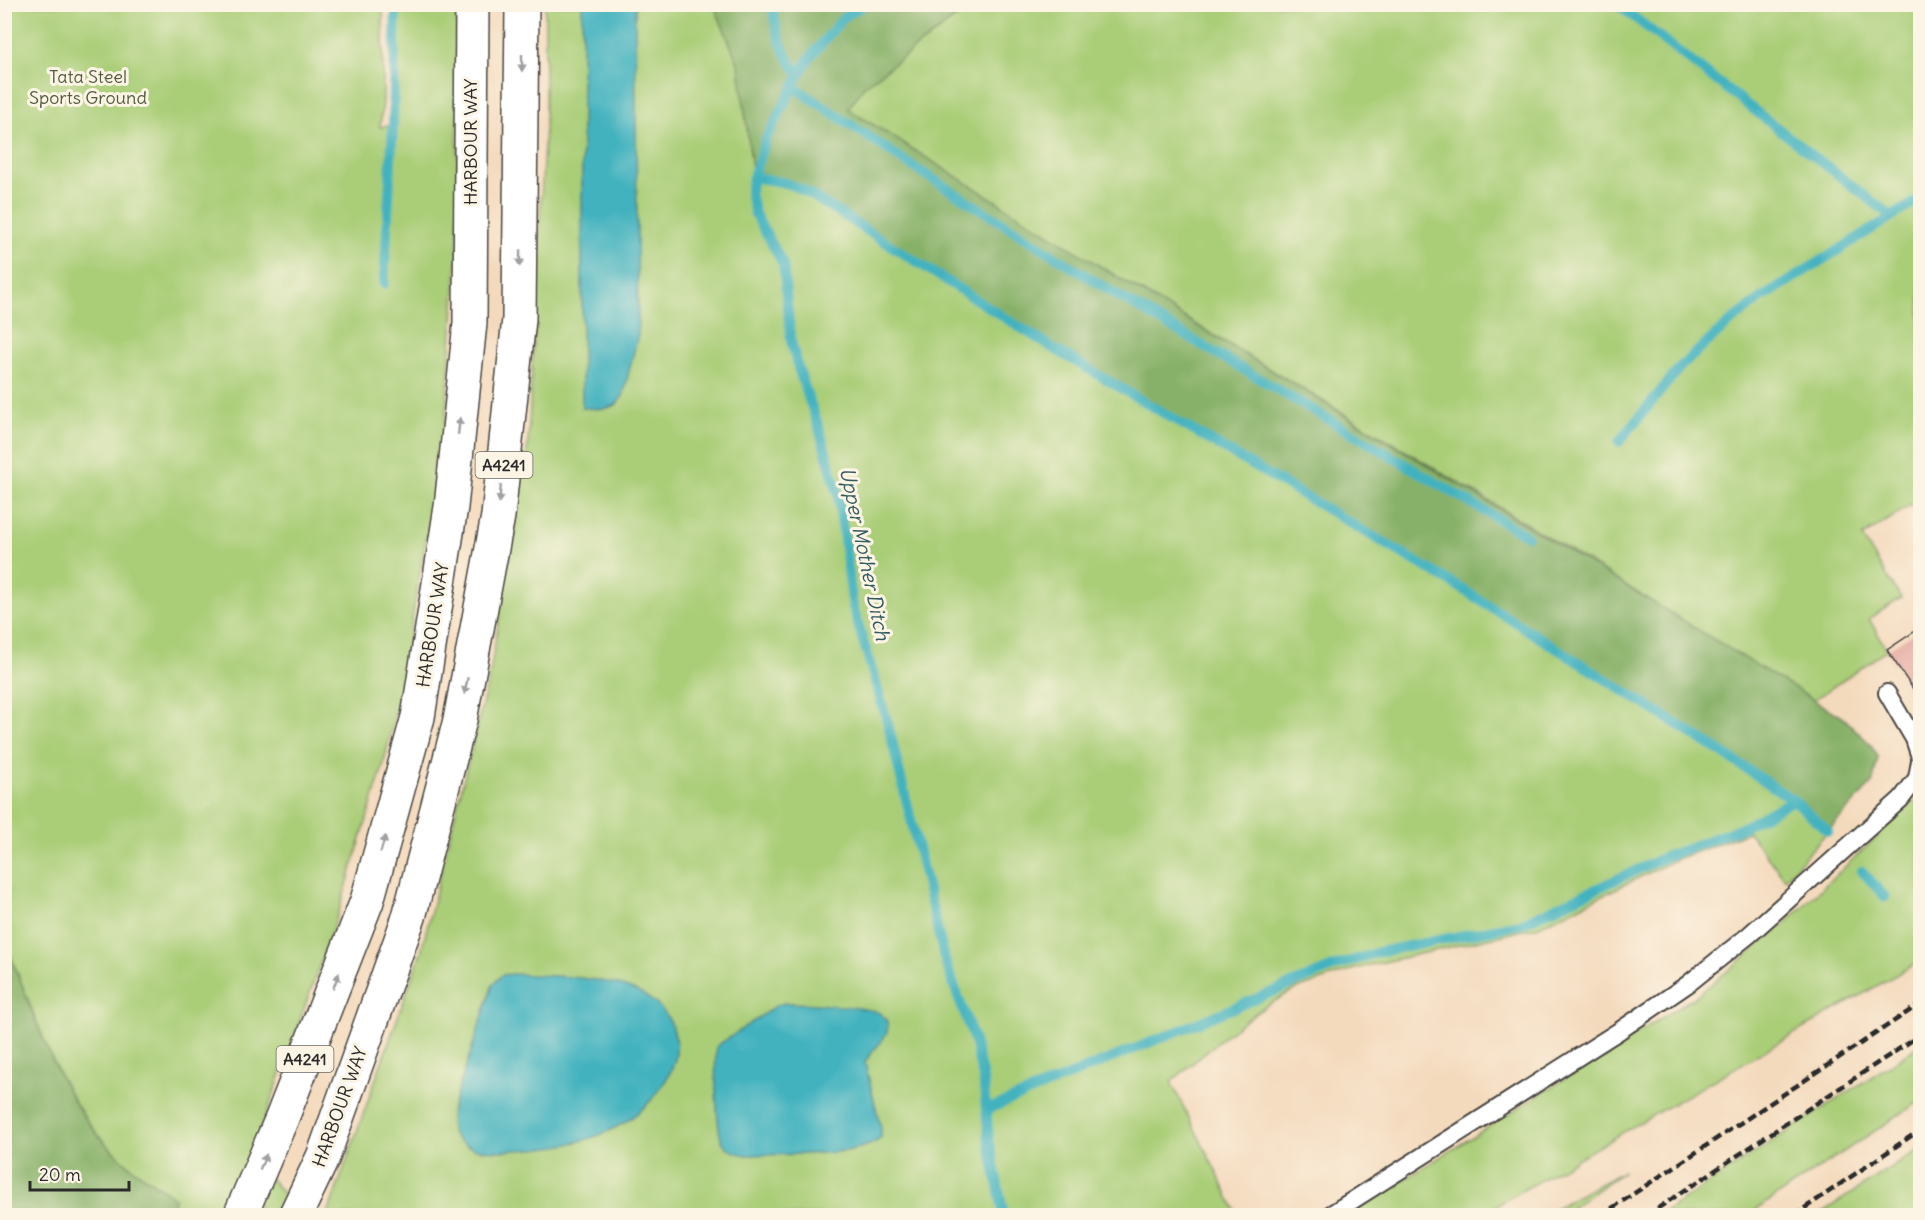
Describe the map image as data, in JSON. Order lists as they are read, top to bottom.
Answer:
{
  "streets": {
    "main road": ["HARBOUR WAY", "A4241"]
  },
  "water": ["Upper Mother Ditch"],
  "parks": ["Tata Steel Sports Ground"],
  "scale_bar": "20 m"
}
